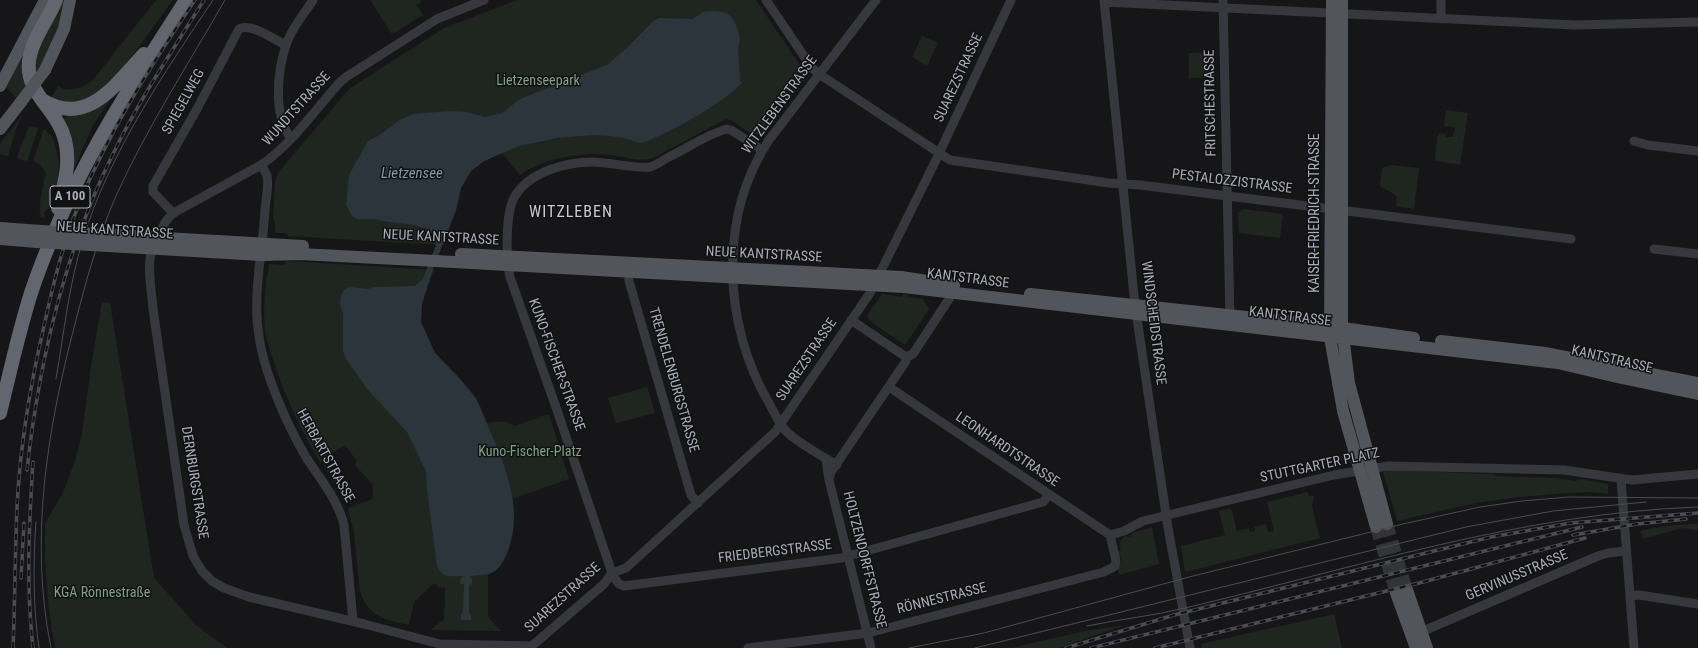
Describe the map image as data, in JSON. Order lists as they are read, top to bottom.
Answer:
{
  "streets": {
    "highway": ["A 100"],
    "main road": ["KAISER-FRIEDRICH-STRASSE", "NEUE KANTSTRASSE", "KANTSTRASSE"],
    "street": [
      "SUAREZSTRASSE",
      "SPIEGELWEG",
      "FRITSCHESTRASSE",
      "WITZLEBENSTRASSE",
      "WUNDTSTRASSE",
      "PESTALOZZISTRASSE",
      "WINDSCHEIDSTRASSE",
      "KUNO-FISCHER-STRASSE",
      "TRENDELENBURGSTRASSE",
      "LEONHARDTSTRASSE",
      "HERBARTSTRASSE",
      "STUTTGARTER PLATZ",
      "DERNBURGSTRASSE",
      "FRIEDBERGSTRASSE",
      "HOLTZENDORFFSTRASSE",
      "GERVINUSSTRASSE",
      "RÖNNESTRASSE"
    ]
  },
  "crossings": [
    ["SUAREZSTRASSE", "WITZLEBENSTRASSE"],
    ["SUAREZSTRASSE", "PESTALOZZISTRASSE"],
    ["SUAREZSTRASSE", "NEUE KANTSTRASSE"],
    ["SUAREZSTRASSE", "KANTSTRASSE"],
    ["SUAREZSTRASSE", "KUNO-FISCHER-STRASSE"],
    ["SUAREZSTRASSE", "TRENDELENBURGSTRASSE"],
    ["SUAREZSTRASSE", "DERNBURGSTRASSE"],
    ["SUAREZSTRASSE", "FRIEDBERGSTRASSE"],
    ["SPIEGELWEG", "WUNDTSTRASSE"],
    ["FRITSCHESTRASSE", "PESTALOZZISTRASSE"],
    ["FRITSCHESTRASSE", "KANTSTRASSE"],
    ["WITZLEBENSTRASSE", "PESTALOZZISTRASSE"],
    ["WITZLEBENSTRASSE", "NEUE KANTSTRASSE"],
    ["WITZLEBENSTRASSE", "KUNO-FISCHER-STRASSE"],
    ["WITZLEBENSTRASSE", "HOLTZENDORFFSTRASSE"],
    ["WUNDTSTRASSE", "NEUE KANTSTRASSE"],
    ["WUNDTSTRASSE", "HERBARTSTRASSE"],
    ["WUNDTSTRASSE", "DERNBURGSTRASSE"],
    ["PESTALOZZISTRASSE", "KAISER-FRIEDRICH-STRASSE"],
    ["PESTALOZZISTRASSE", "WINDSCHEIDSTRASSE"],
    ["KAISER-FRIEDRICH-STRASSE", "KANTSTRASSE"],
    ["KAISER-FRIEDRICH-STRASSE", "STUTTGARTER PLATZ"],
    ["NEUE KANTSTRASSE", "KANTSTRASSE"],
    ["NEUE KANTSTRASSE", "KUNO-FISCHER-STRASSE"],
    ["NEUE KANTSTRASSE", "TRENDELENBURGSTRASSE"],
    ["NEUE KANTSTRASSE", "HERBARTSTRASSE"],
    ["NEUE KANTSTRASSE", "DERNBURGSTRASSE"],
    ["KANTSTRASSE", "WINDSCHEIDSTRASSE"],
    ["KANTSTRASSE", "HOLTZENDORFFSTRASSE"],
    ["WINDSCHEIDSTRASSE", "STUTTGARTER PLATZ"],
    ["KUNO-FISCHER-STRASSE", "FRIEDBERGSTRASSE"],
    ["LEONHARDTSTRASSE", "STUTTGARTER PLATZ"],
    ["LEONHARDTSTRASSE", "FRIEDBERGSTRASSE"],
    ["LEONHARDTSTRASSE", "HOLTZENDORFFSTRASSE"],
    ["LEONHARDTSTRASSE", "RÖNNESTRASSE"],
    ["HERBARTSTRASSE", "DERNBURGSTRASSE"],
    ["STUTTGARTER PLATZ", "RÖNNESTRASSE"],
    ["FRIEDBERGSTRASSE", "HOLTZENDORFFSTRASSE"],
    ["HOLTZENDORFFSTRASSE", "RÖNNESTRASSE"]
  ],
  "districts": ["WITZLEBEN"],
  "water": ["Lietzensee"],
  "parks": ["Lietzenseepark", "Kuno-Fischer-Platz", "KGA Rönnestraße"]
}
